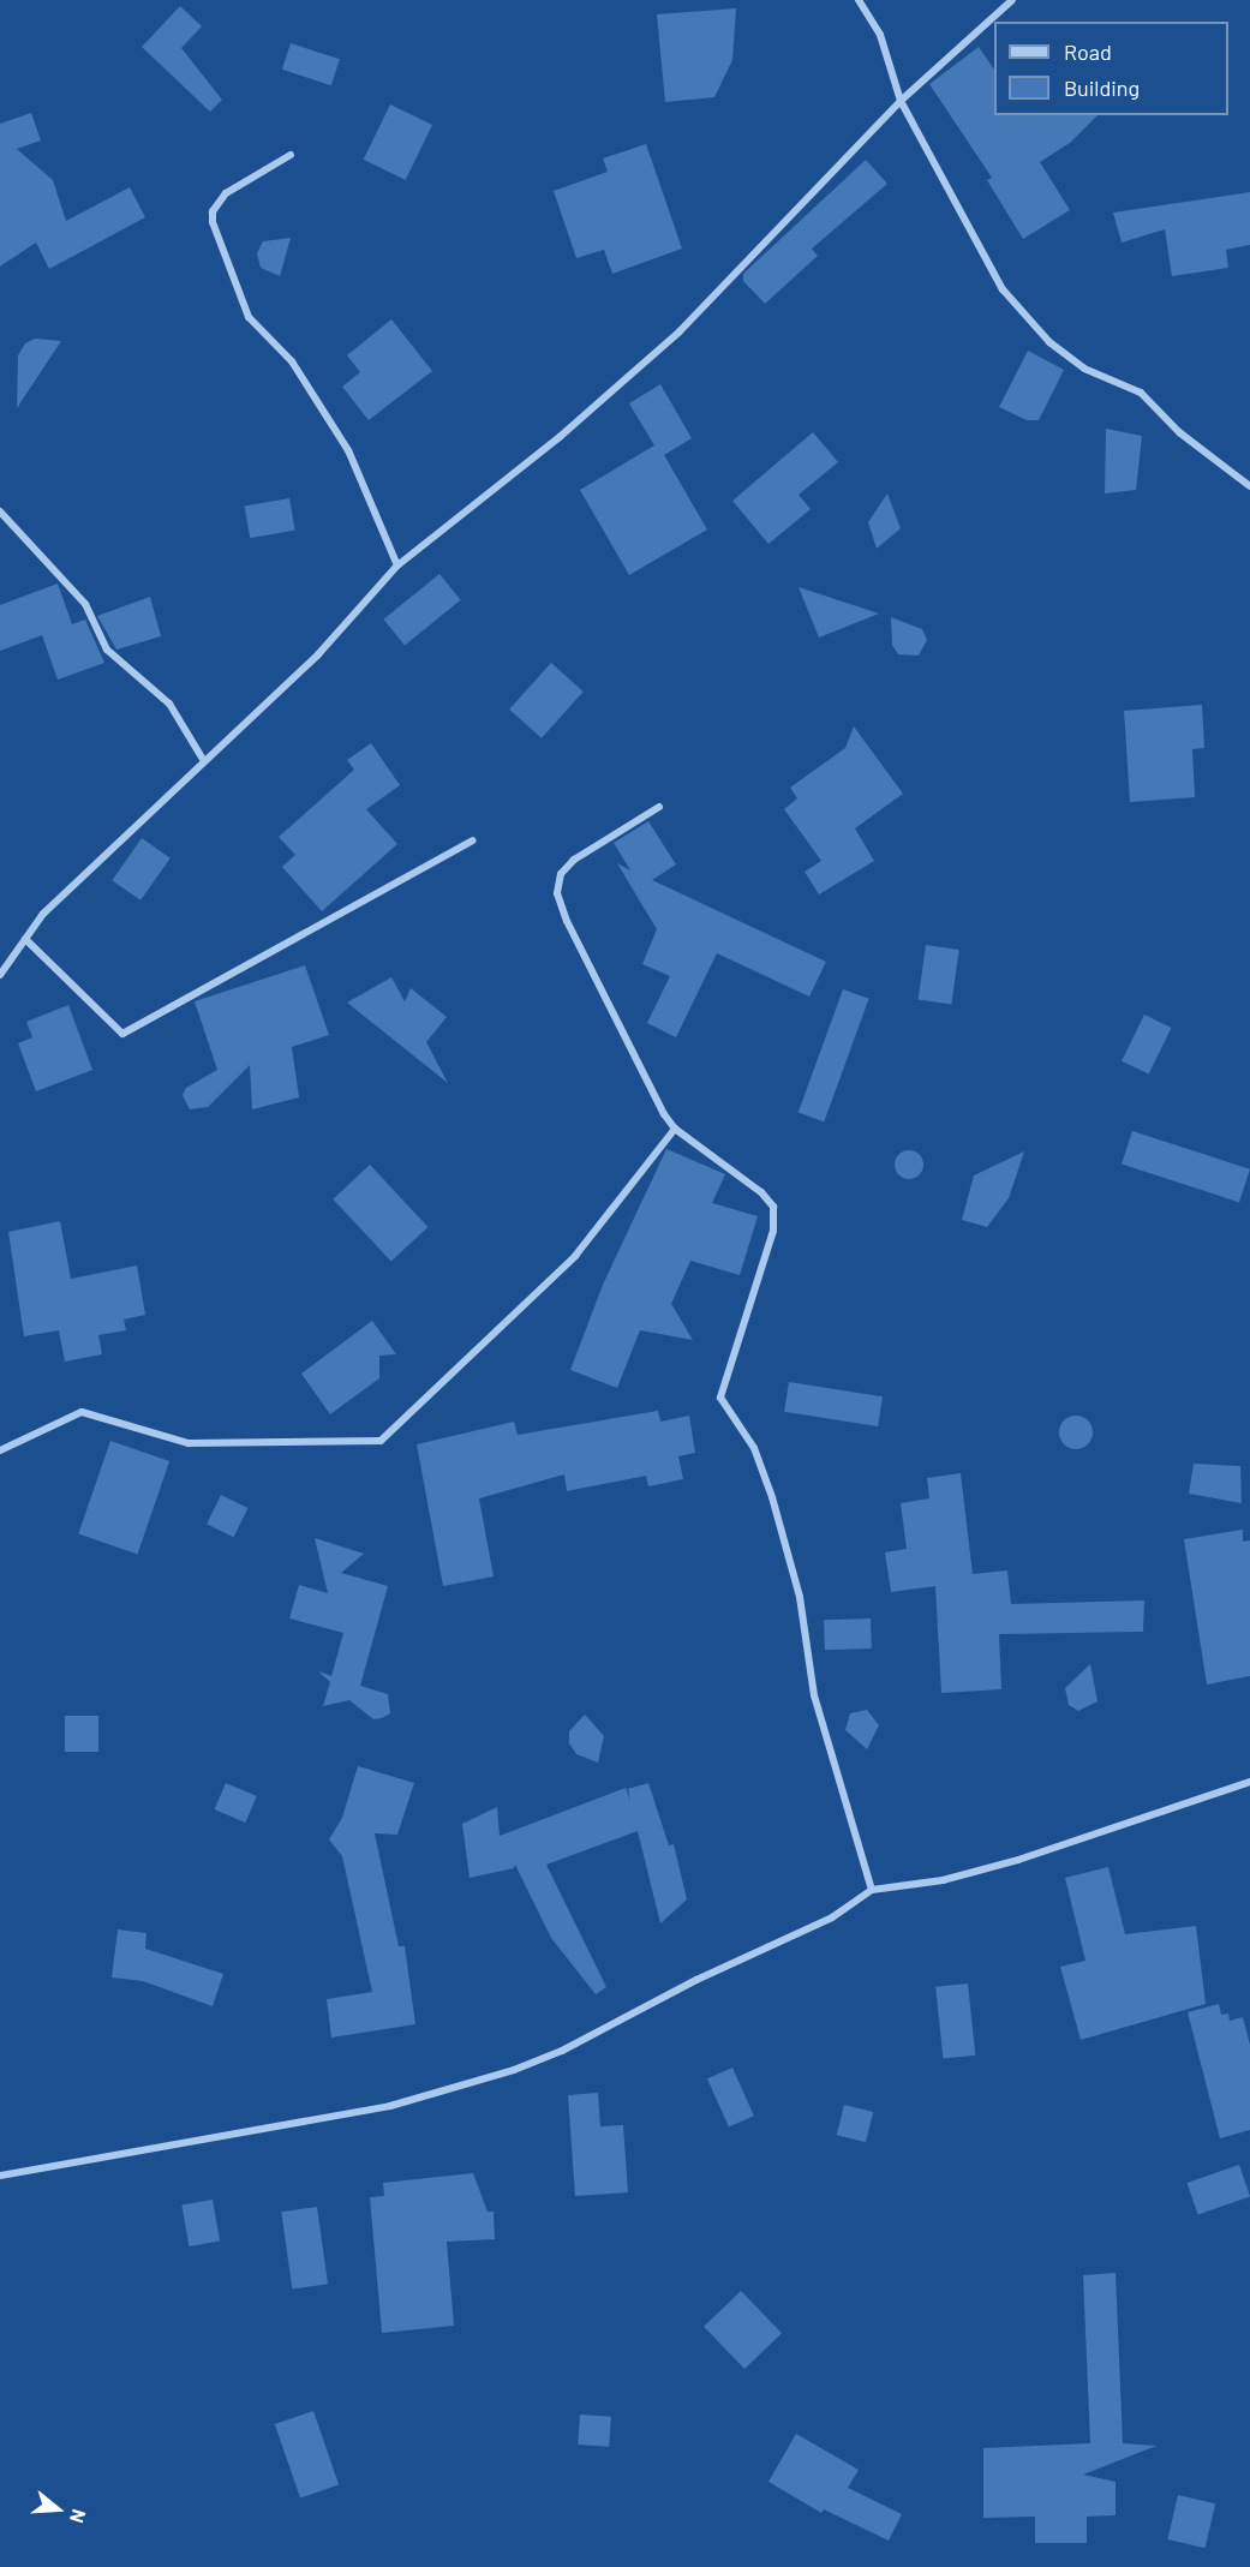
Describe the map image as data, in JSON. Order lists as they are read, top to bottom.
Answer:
{
  "legend": ["Road", "Building"],
  "north": "right"
}
